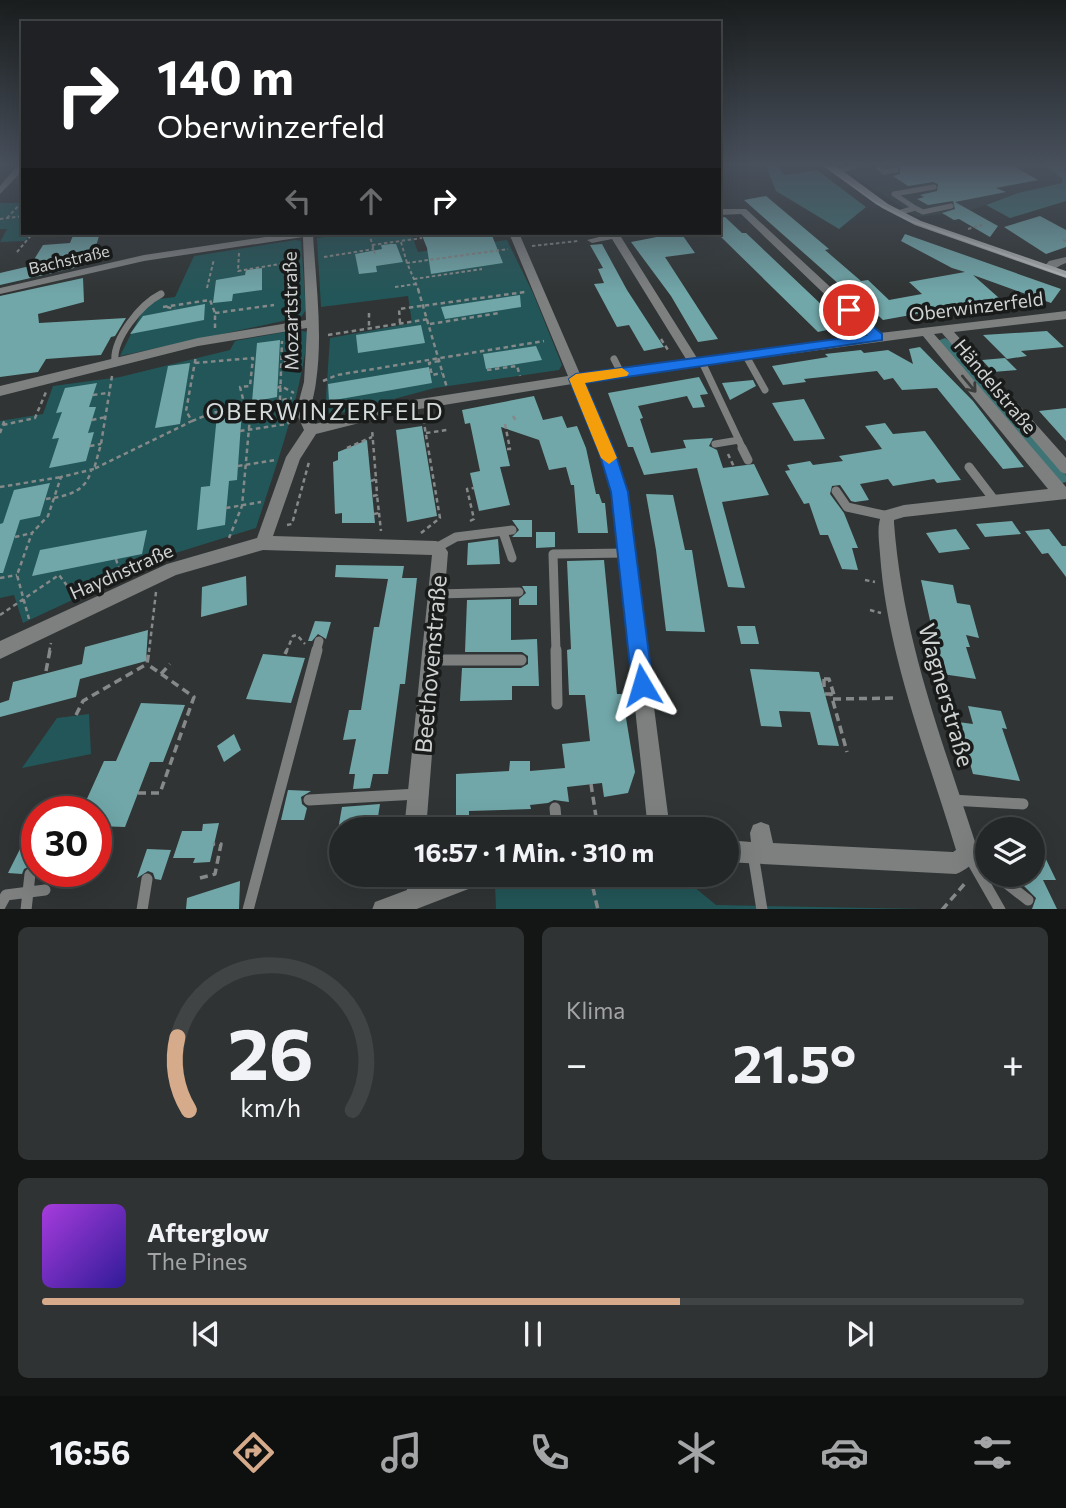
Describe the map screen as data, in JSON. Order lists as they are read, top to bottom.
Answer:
{
  "streets": {
    "street": [
      "Bachstraße",
      "Oberwinzerfeld",
      "Mozartstraße",
      "Händelstraße",
      "Haydnstraße",
      "Beethovenstraße",
      "Wagnerstraße"
    ]
  },
  "crossings": [
    ["Oberwinzerfeld", "Händelstraße"],
    ["Haydnstraße", "Beethovenstraße"]
  ],
  "districts": ["OBERWINZERFELD"],
  "page": {
    "turn": ["140 m", "Oberwinzerfeld"],
    "limit": "30",
    "trip": "16:57 · 1 Min. · 310 m",
    "tile": "Klima",
    "heat": ["−", "21.5°", "+"],
    "song": ["Afterglow", "The Pines"],
    "tabs": "16:56",
    "gauge": ["26", "km/h"]
  }
}
